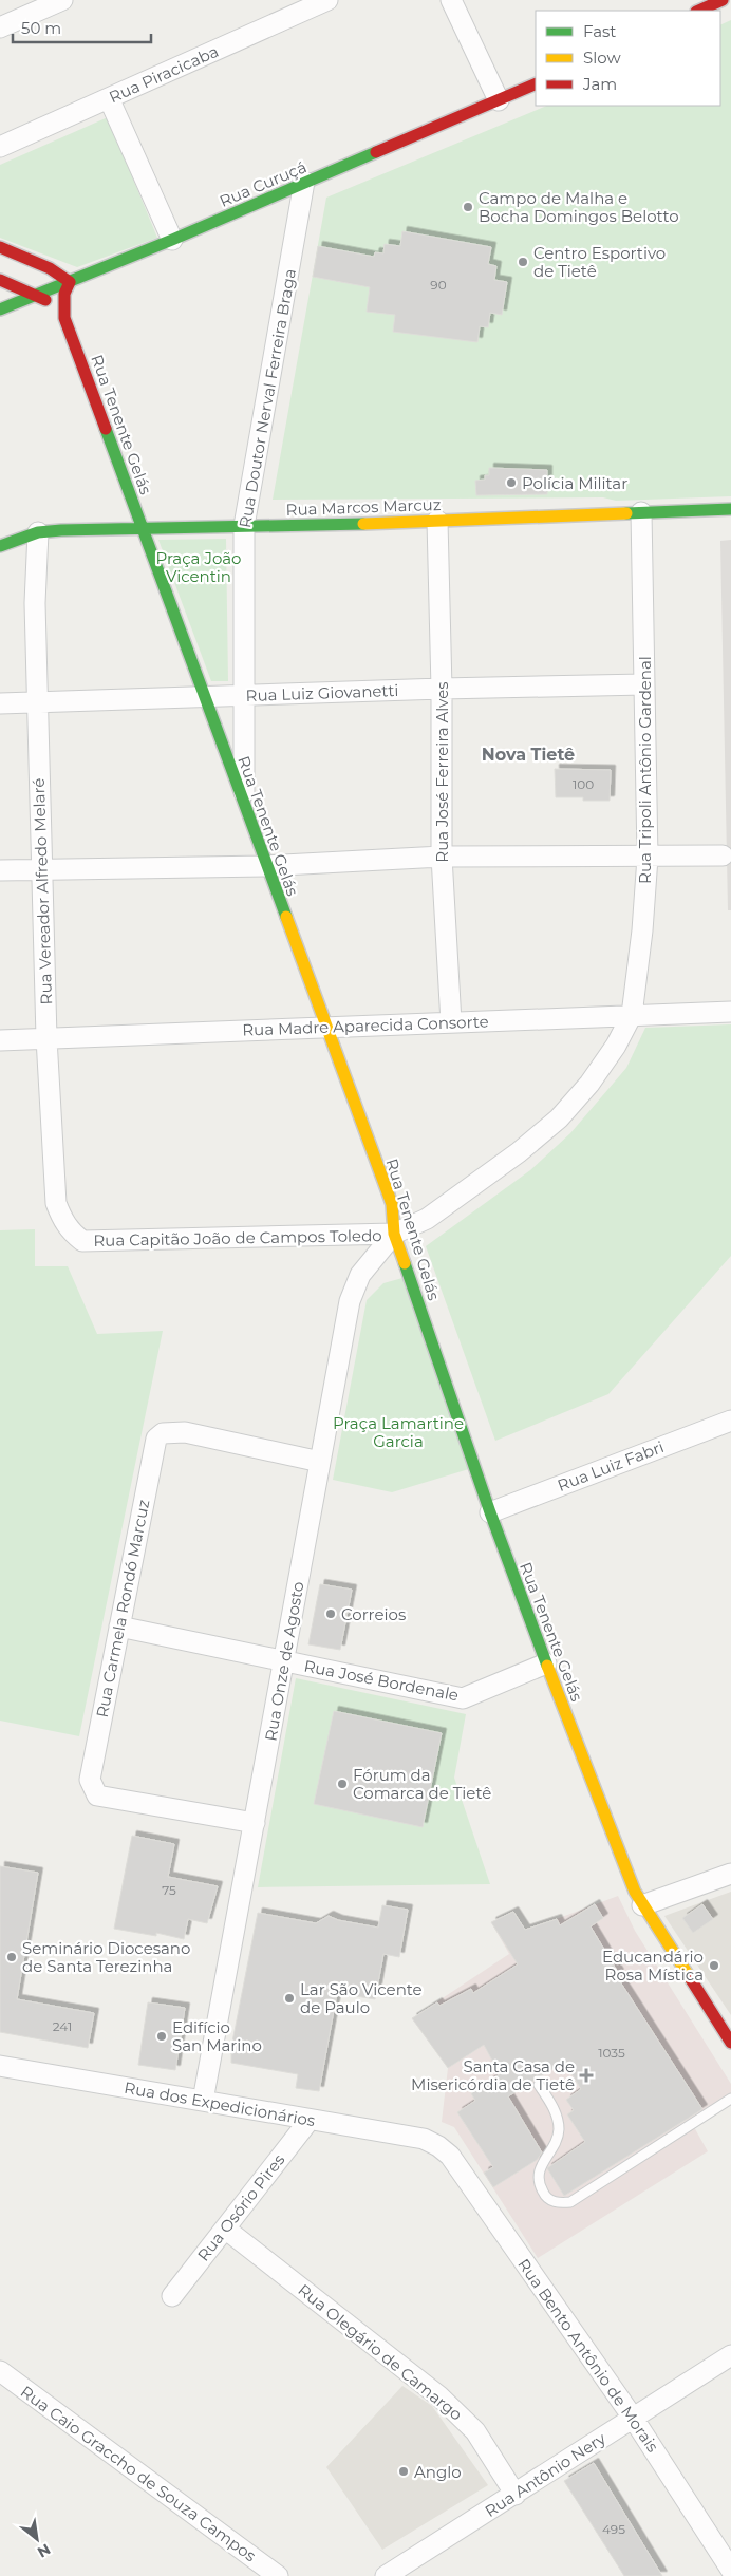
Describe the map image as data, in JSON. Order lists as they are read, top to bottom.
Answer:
{
  "streets": {
    "street": [
      "Rua Piracicaba",
      "Rua Curuçá",
      "Rua Doutor Nerval Ferreira Braga",
      "Rua Tenente Gelás",
      "Rua Marcos Marcuz",
      "Rua Luiz Giovanetti",
      "Rua Tripoli Antônio Gardenal",
      "Rua José Ferreira Alves",
      "Rua Vereador Alfredo Melaré",
      "Rua Madre Aparecida Consorte",
      "Rua Capitão João de Campos Toledo",
      "Rua Luiz Fabri",
      "Rua Carmela Rondó Marcuz",
      "Rua Onze de Agosto",
      "Rua José Bordenale",
      "Rua dos Expedicionários",
      "Rua Osório Pires",
      "Rua Olegário de Camargo",
      "Rua Bento Antônio de Morais",
      "Rua Caio Graccho de Souza Campos",
      "Rua Antônio Nery"
    ]
  },
  "crossings": [
    ["Rua Curuçá", "Rua Doutor Nerval Ferreira Braga"],
    ["Rua Curuçá", "Rua Tenente Gelás"],
    ["Rua Doutor Nerval Ferreira Braga", "Rua Tenente Gelás"],
    ["Rua Doutor Nerval Ferreira Braga", "Rua Marcos Marcuz"],
    ["Rua Doutor Nerval Ferreira Braga", "Rua Luiz Giovanetti"],
    ["Rua Tenente Gelás", "Rua Marcos Marcuz"],
    ["Rua Tenente Gelás", "Rua Luiz Giovanetti"],
    ["Rua Tenente Gelás", "Rua Tripoli Antônio Gardenal"],
    ["Rua Tenente Gelás", "Rua Madre Aparecida Consorte"],
    ["Rua Tenente Gelás", "Rua Capitão João de Campos Toledo"],
    ["Rua Tenente Gelás", "Rua Luiz Fabri"],
    ["Rua Tenente Gelás", "Rua Onze de Agosto"],
    ["Rua Tenente Gelás", "Rua José Bordenale"],
    ["Rua Marcos Marcuz", "Rua Tripoli Antônio Gardenal"],
    ["Rua Marcos Marcuz", "Rua José Ferreira Alves"],
    ["Rua Marcos Marcuz", "Rua Vereador Alfredo Melaré"],
    ["Rua Luiz Giovanetti", "Rua Tripoli Antônio Gardenal"],
    ["Rua Luiz Giovanetti", "Rua José Ferreira Alves"],
    ["Rua Luiz Giovanetti", "Rua Vereador Alfredo Melaré"],
    ["Rua Tripoli Antônio Gardenal", "Rua Madre Aparecida Consorte"],
    ["Rua Tripoli Antônio Gardenal", "Rua Capitão João de Campos Toledo"],
    ["Rua Tripoli Antônio Gardenal", "Rua Onze de Agosto"],
    ["Rua José Ferreira Alves", "Rua Madre Aparecida Consorte"],
    ["Rua Vereador Alfredo Melaré", "Rua Madre Aparecida Consorte"],
    ["Rua Vereador Alfredo Melaré", "Rua Capitão João de Campos Toledo"],
    ["Rua Capitão João de Campos Toledo", "Rua Onze de Agosto"],
    ["Rua Carmela Rondó Marcuz", "Rua Onze de Agosto"],
    ["Rua Carmela Rondó Marcuz", "Rua José Bordenale"],
    ["Rua Onze de Agosto", "Rua José Bordenale"],
    ["Rua Onze de Agosto", "Rua dos Expedicionários"],
    ["Rua dos Expedicionários", "Rua Osório Pires"],
    ["Rua dos Expedicionários", "Rua Bento Antônio de Morais"],
    ["Rua Osório Pires", "Rua Olegário de Camargo"],
    ["Rua Olegário de Camargo", "Rua Antônio Nery"],
    ["Rua Bento Antônio de Morais", "Rua Antônio Nery"]
  ],
  "districts": ["Nova Tietê"],
  "parks": ["Praça João Vicentin", "Praça Lamartine Garcia"],
  "places": {
    "other": [
      "Campo de Malha e Bocha Domingos Belotto",
      "Centro Esportivo de Tietê",
      "Polícia Militar",
      "Correios",
      "Fórum da Comarca de Tietê",
      "Seminário Diocesano de Santa Terezinha",
      "Educandário Rosa Mística",
      "Lar São Vicente de Paulo",
      "Edifício San Marino",
      "Anglo"
    ],
    "health": ["Santa Casa de Misericórdia de Tietê"]
  },
  "house_numbers": [
    "90",
    "100",
    "75",
    "241",
    "1035",
    "495"
  ],
  "legend": ["Fast", "Slow", "Jam"],
  "scale_bar": "50 m",
  "north": "bottom right"
}
